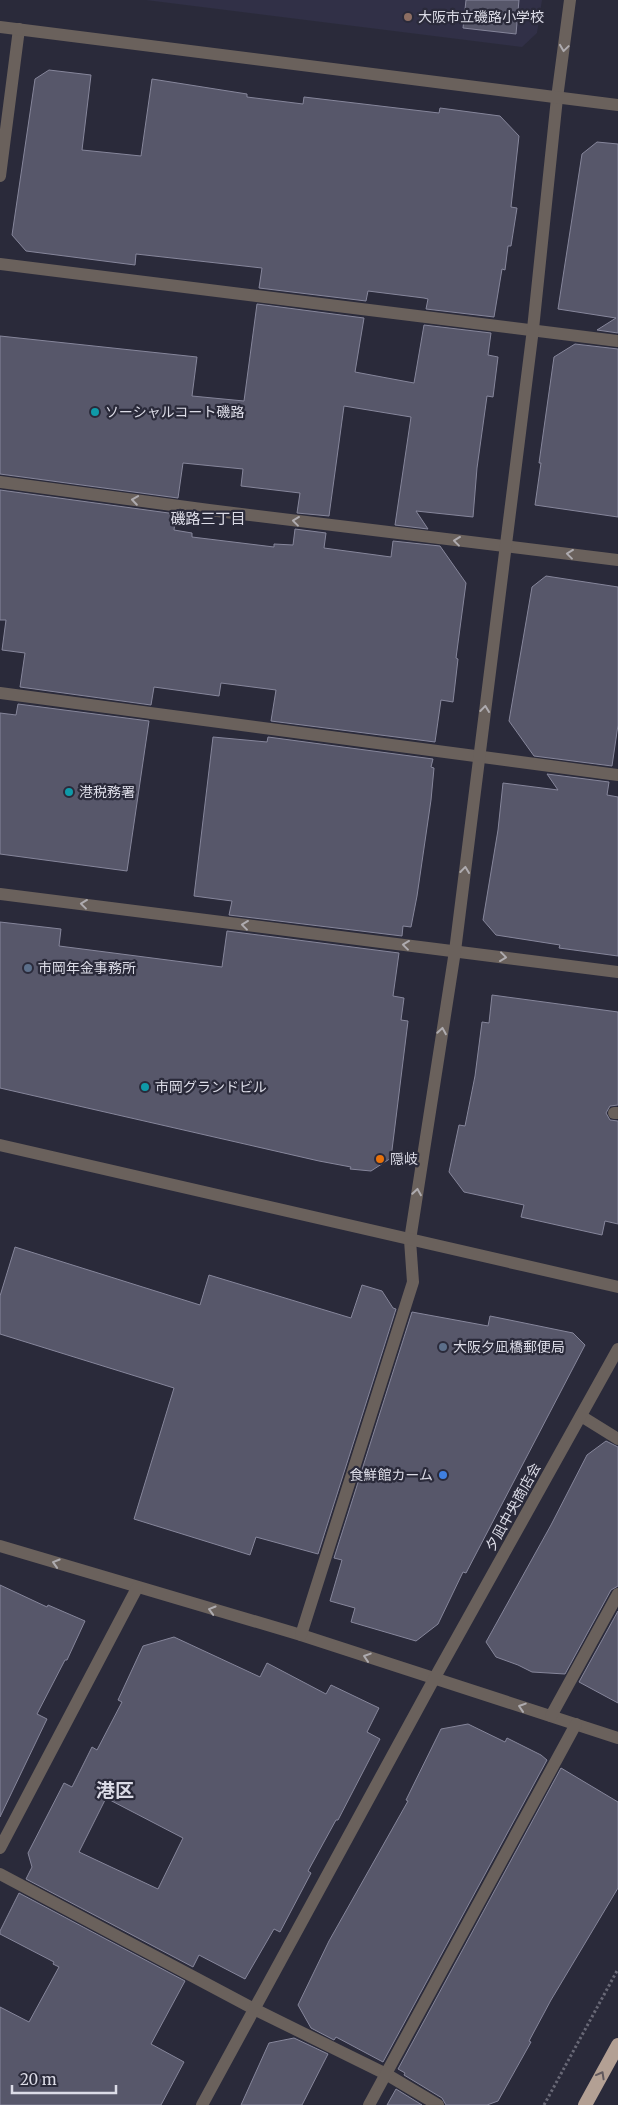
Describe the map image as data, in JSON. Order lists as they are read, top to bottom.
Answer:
{
  "streets": {
    "street": ["夕凪中央商店会"]
  },
  "districts": ["磯路三丁目", "港区"],
  "places": [
    "大阪市立磯路小学校",
    "ソーシャルコート磯路",
    "港税務署",
    "市岡年金事務所",
    "市岡グランドビル",
    "隠岐",
    "大阪夕凪橋郵便局",
    "食鮮館カーム"
  ],
  "scale_bar": "20 m"
}
